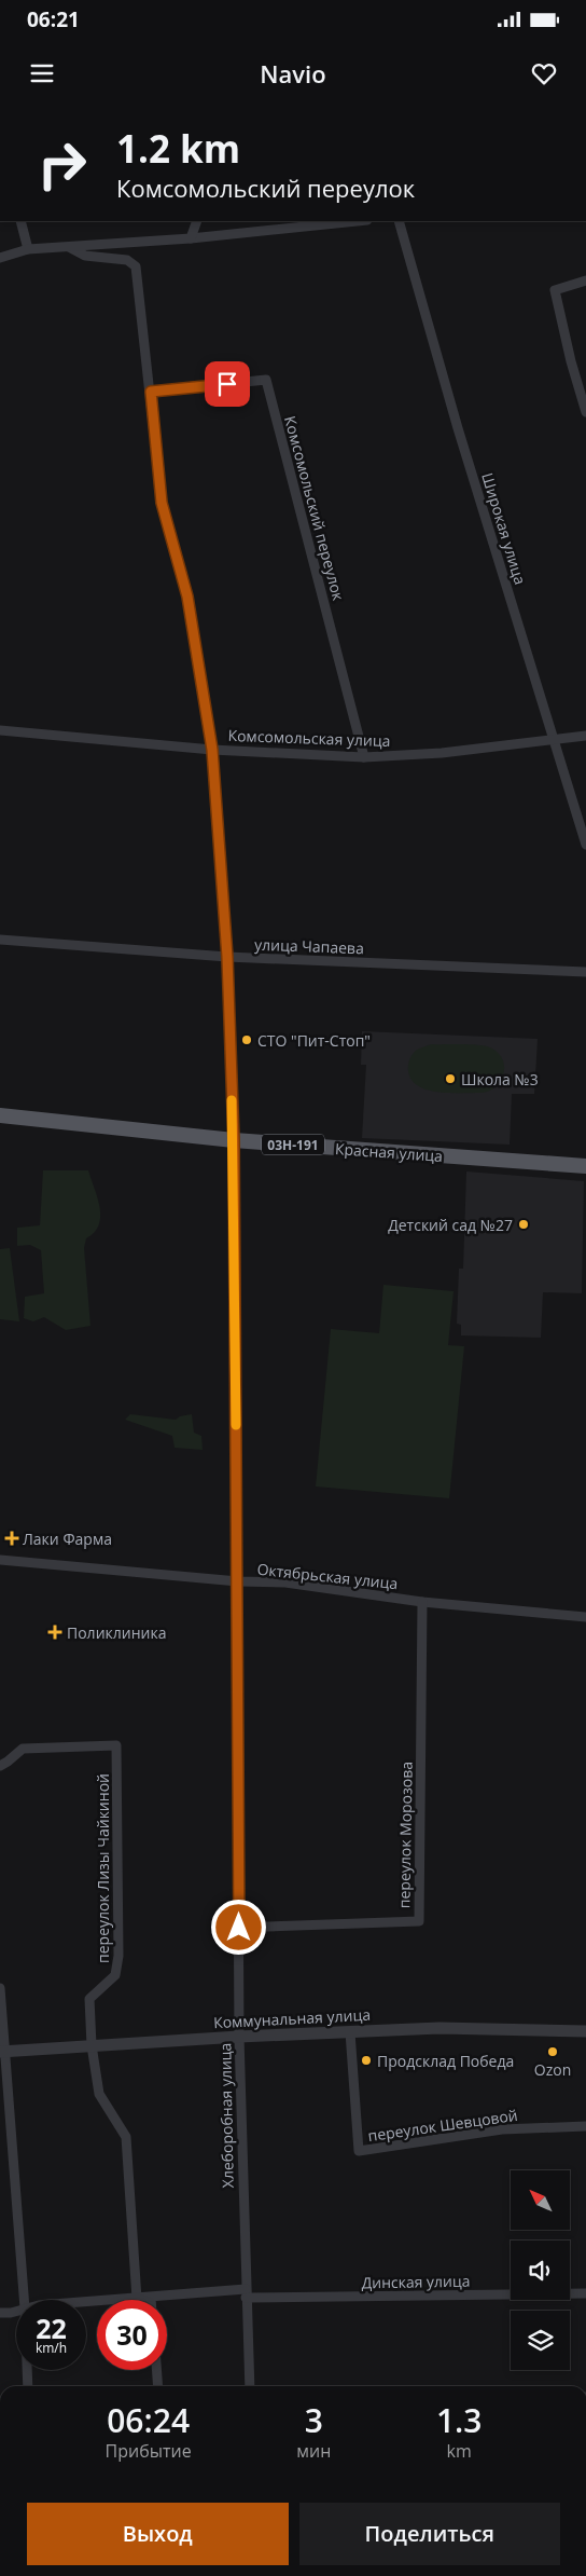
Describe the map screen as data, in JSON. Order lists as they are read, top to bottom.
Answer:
{
  "streets": {
    "main road": ["03Н-191", "Красная улица"],
    "street": [
      "Комсомольский переулок",
      "Широкая улица",
      "Комсомольская улица",
      "улица Чапаева",
      "Октябрьская улица",
      "переулок Морозова",
      "переулок Лизы Чайкиной",
      "Коммунальная улица",
      "Хлеборобная улица",
      "переулок Шевцовой",
      "Динская улица"
    ]
  },
  "crossings": [
    ["Комсомольский переулок", "Комсомольская улица"],
    ["Комсомольский переулок", "Хлеборобная улица"],
    ["Широкая улица", "Комсомольская улица"],
    ["Комсомольская улица", "Хлеборобная улица"],
    ["улица Чапаева", "Хлеборобная улица"],
    ["Красная улица", "Хлеборобная улица"],
    ["Октябрьская улица", "переулок Морозова"],
    ["Октябрьская улица", "Хлеборобная улица"],
    ["переулок Морозова", "Хлеборобная улица"],
    ["переулок Лизы Чайкиной", "Коммунальная улица"],
    ["Коммунальная улица", "Хлеборобная улица"],
    ["Коммунальная улица", "переулок Шевцовой"],
    ["Хлеборобная улица", "Динская улица"]
  ],
  "places": {
    "other": [
      "СТО \"Пит-Стоп\"",
      "Школа №3",
      "Детский сад №27",
      "Ozon",
      "Продсклад Победа"
    ],
    "health": ["Лаки Фарма", "Поликлиника"]
  },
  "north": "top left",
  "page": {
    "status": "06:21",
    "header": "Navio",
    "turn": ["1.2 km", "Комсомольский переулок"],
    "speed": "22 km/h",
    "limit": "30",
    "eta": [
      "06:24",
      "Прибытие",
      "3",
      "мин",
      "1.3",
      "km"
    ],
    "buttons": ["Выход", "Поделиться"]
  }
}
